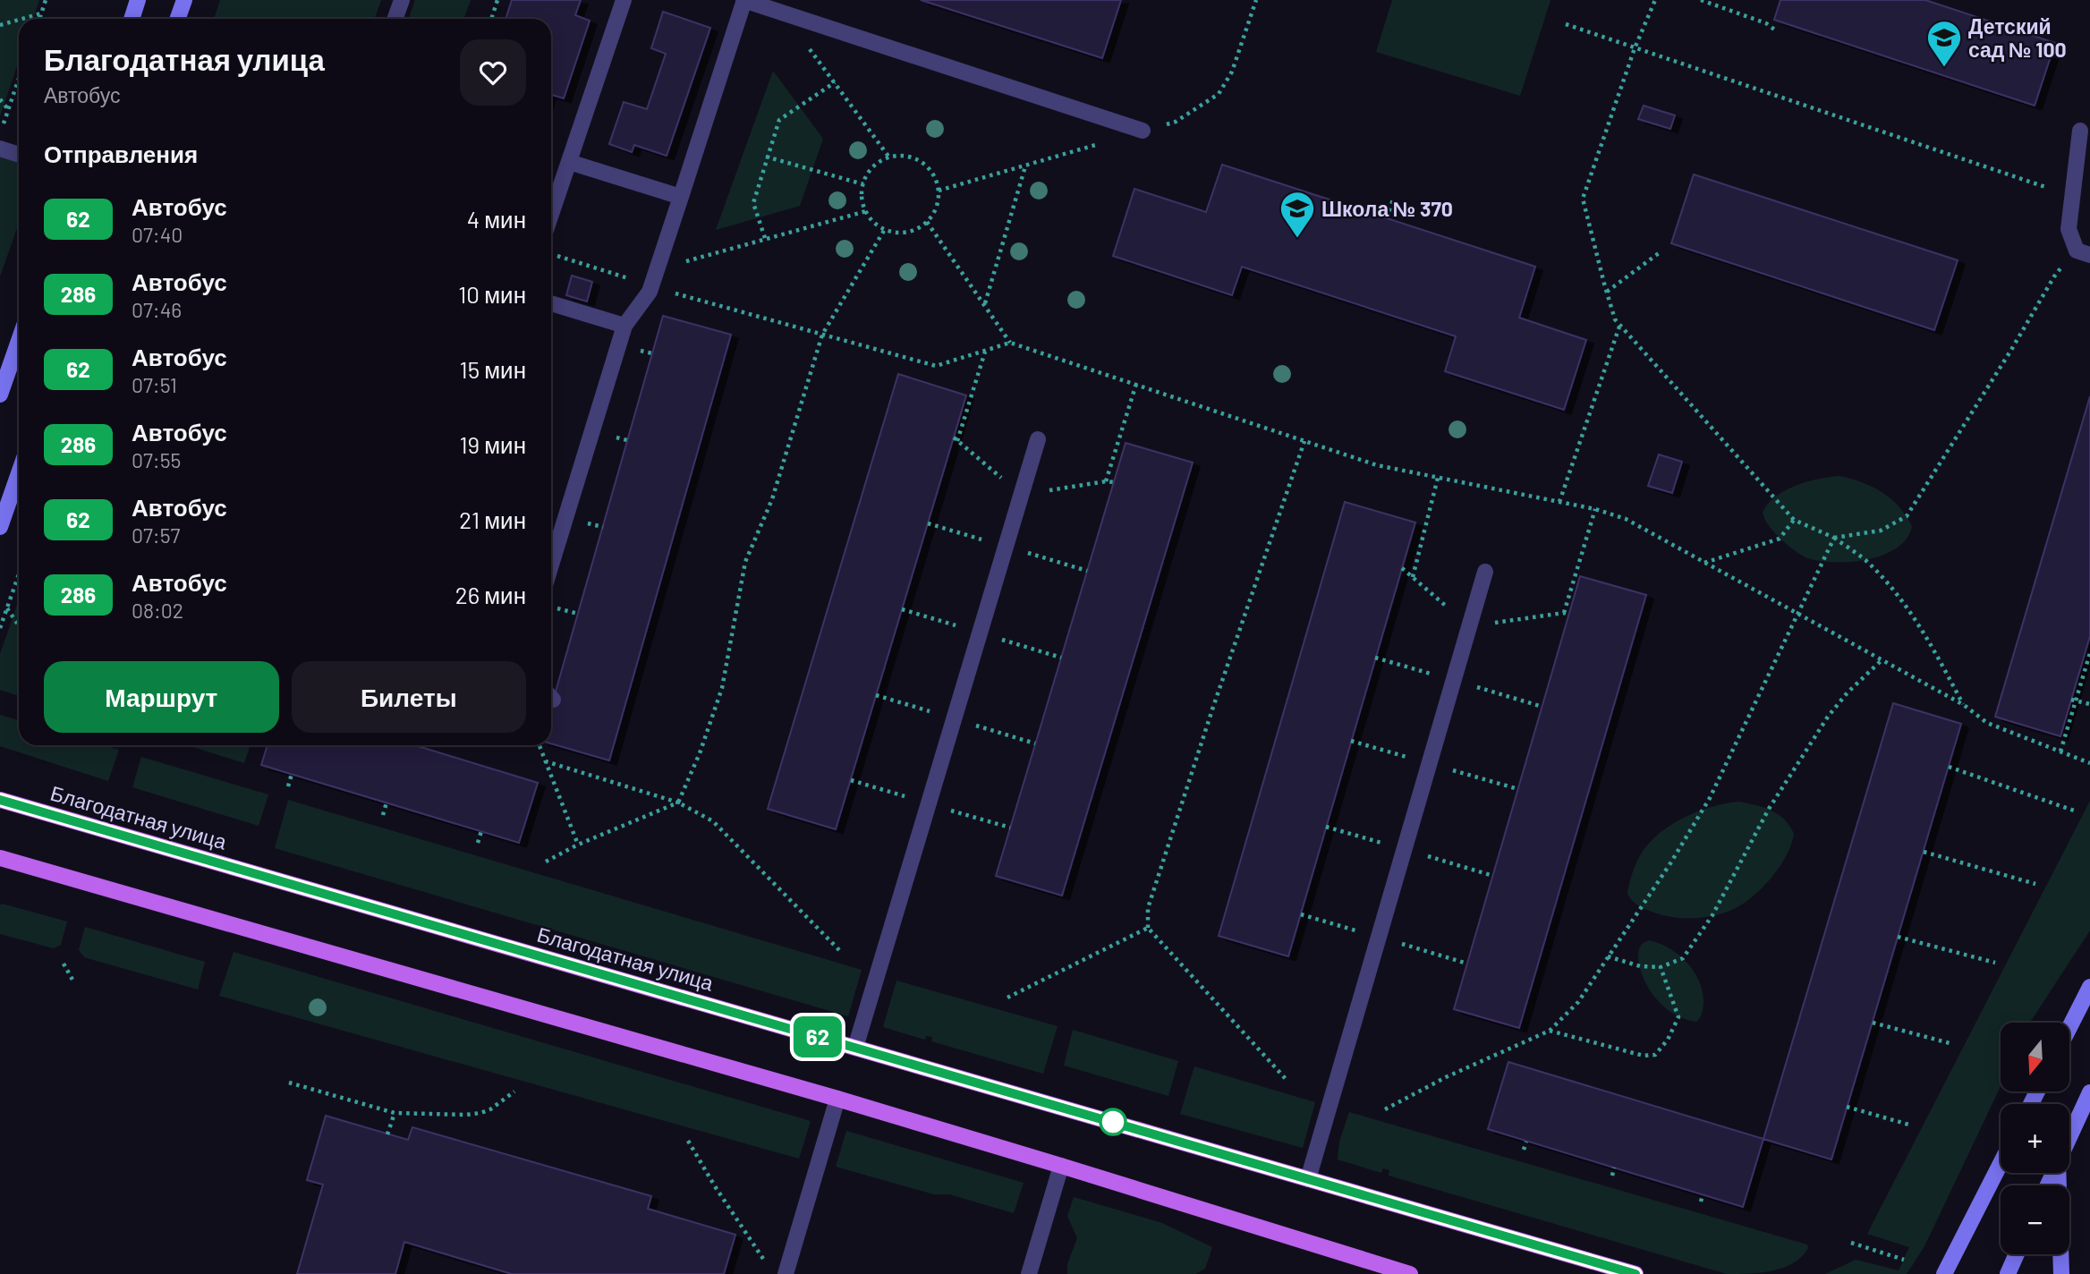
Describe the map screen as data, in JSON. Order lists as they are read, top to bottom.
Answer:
{
  "streets": {
    "main road": ["Благодатная улица"]
  },
  "places": {
    "school or university": ["Детский сад № 100", "Школа № 370"]
  },
  "lines": ["bus line 62"],
  "north": "bottom",
  "page": {
    "on_map": "62",
    "heading": [
      ["Благодатная улица", "Автобус"],
      "Отправления"
    ],
    "list": [
      {
        "mark": "62",
        "name": "Автобус",
        "note": "07:40",
        "value": "4 мин"
      },
      {
        "mark": "286",
        "name": "Автобус",
        "note": "07:46",
        "value": "10 мин"
      },
      {
        "mark": "62",
        "name": "Автобус",
        "note": "07:51",
        "value": "15 мин"
      },
      {
        "mark": "286",
        "name": "Автобус",
        "note": "07:55",
        "value": "19 мин"
      },
      {
        "mark": "62",
        "name": "Автобус",
        "note": "07:57",
        "value": "21 мин"
      },
      {
        "mark": "286",
        "name": "Автобус",
        "note": "08:02",
        "value": "26 мин"
      }
    ],
    "buttons": ["Маршрут", "Билеты"],
    "map_buttons": ["+", "−"]
  }
}
